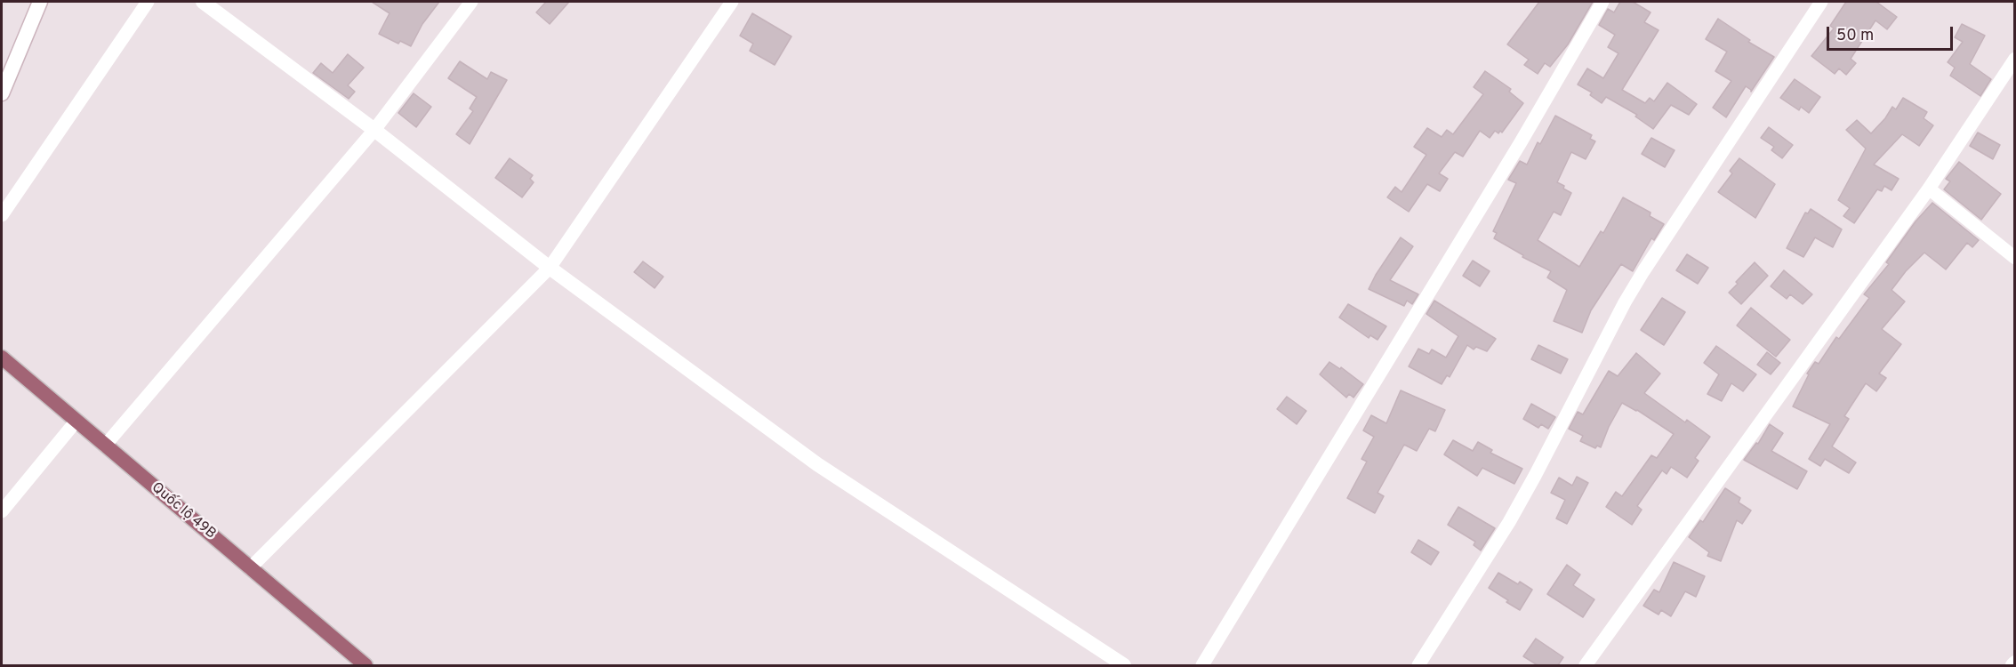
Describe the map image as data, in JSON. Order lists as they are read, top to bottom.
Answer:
{
  "streets": {
    "main road": ["Quốc lộ 49B"]
  },
  "scale_bar": "50 m"
}
